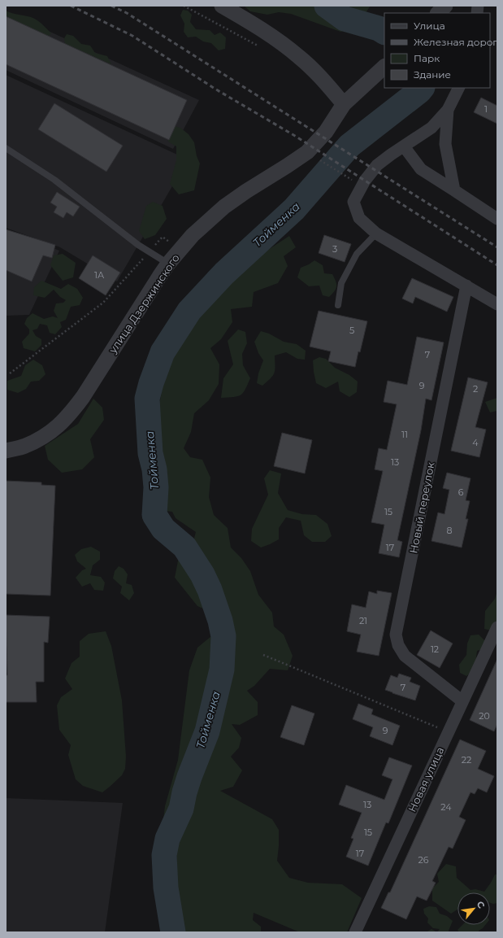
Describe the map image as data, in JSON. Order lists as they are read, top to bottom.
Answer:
{
  "streets": {
    "street": ["улица Дзержинского", "Новый переулок", "Новая улица"]
  },
  "crossings": [
    ["Новый переулок", "Новая улица"]
  ],
  "water": ["Тойменка"],
  "house_numbers": [
    "1",
    "3",
    "1А",
    "5",
    "7",
    "9",
    "2",
    "11",
    "4",
    "13",
    "6",
    "15",
    "8",
    "17",
    "21",
    "12",
    "7",
    "20",
    "9",
    "22",
    "13",
    "24",
    "15",
    "17",
    "26"
  ],
  "legend": [
    "Улица",
    "Железная дорога",
    "Парк",
    "Здание"
  ],
  "north": "top right"
}
